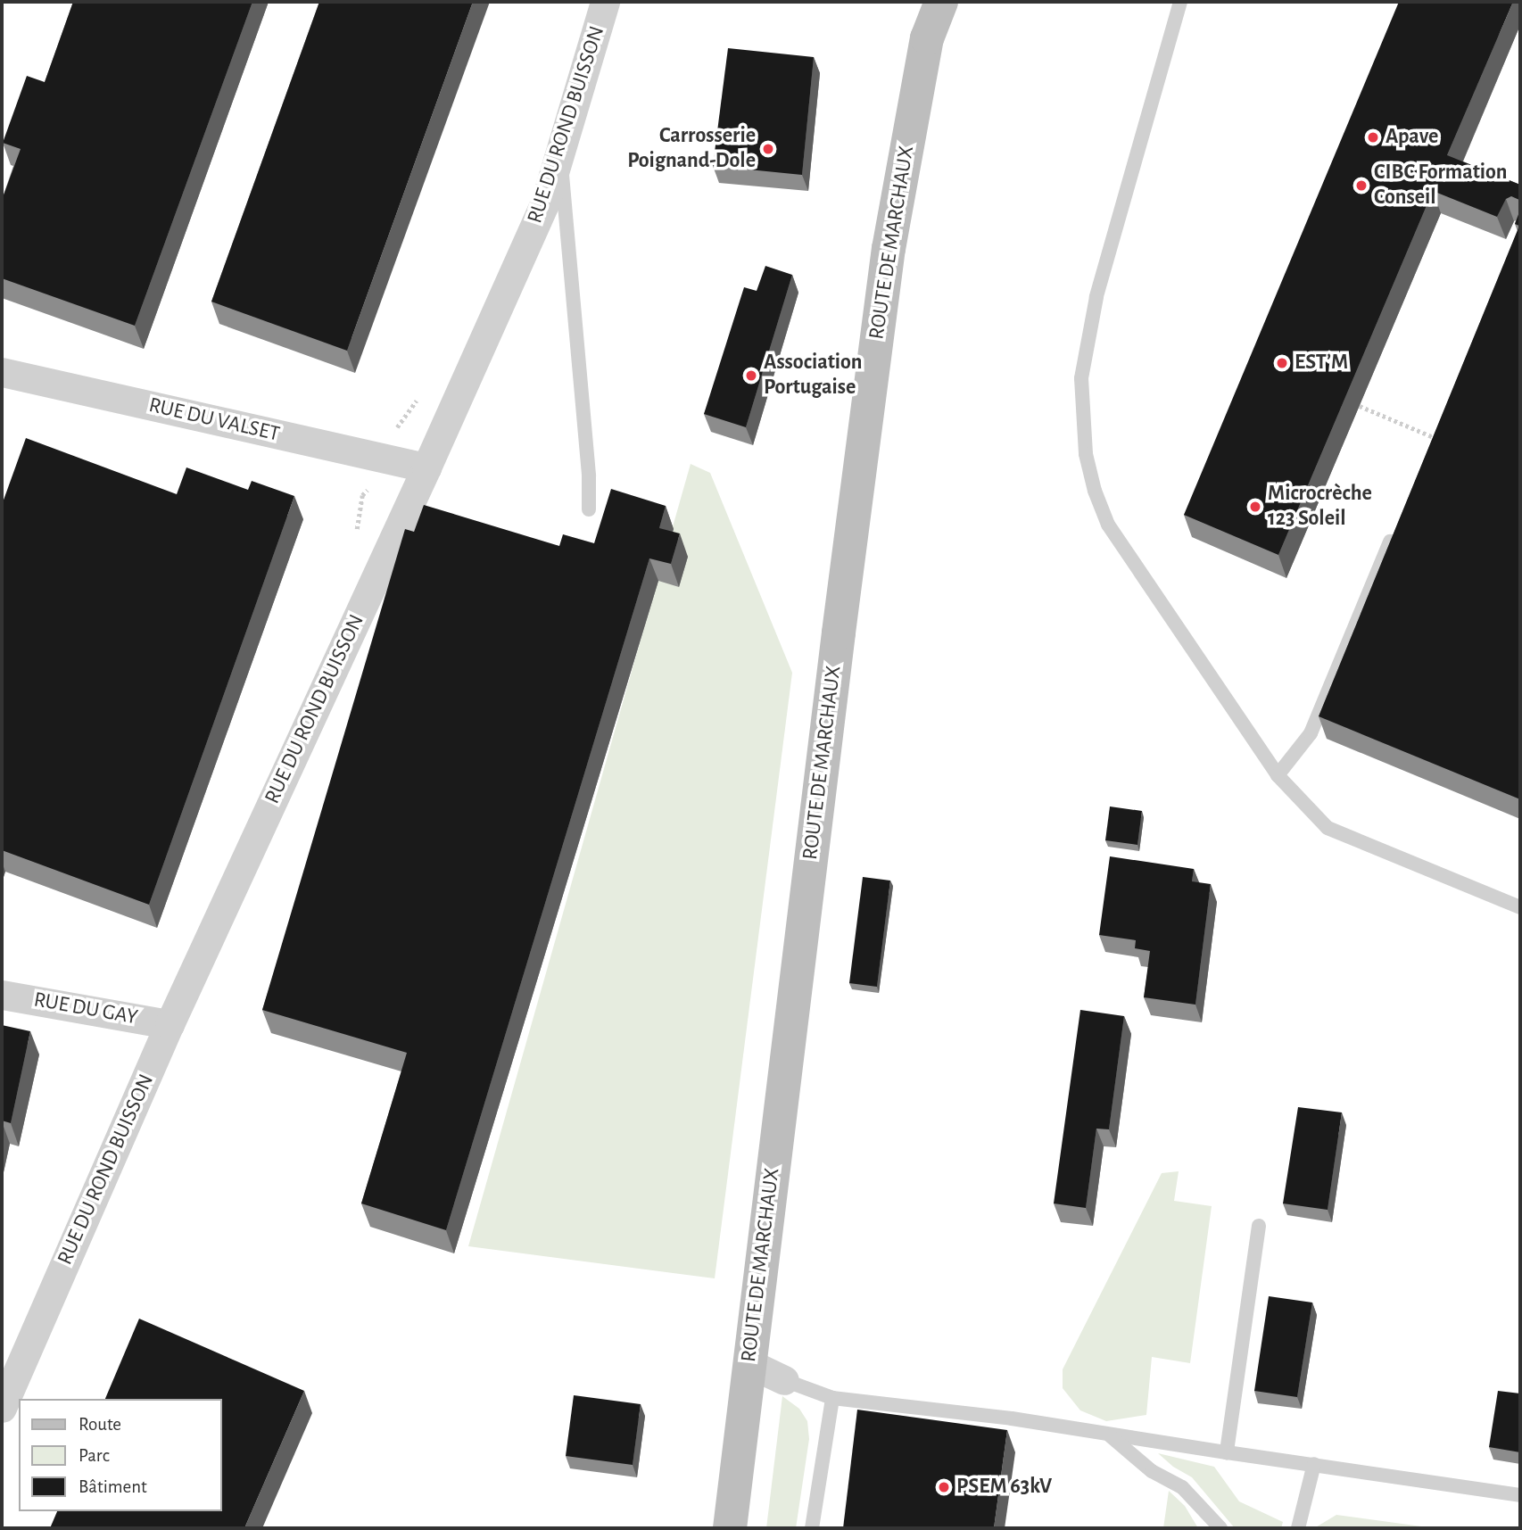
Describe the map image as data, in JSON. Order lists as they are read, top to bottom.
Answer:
{
  "streets": {
    "main road": ["ROUTE DE MARCHAUX"],
    "street": ["RUE DU ROND BUISSON", "RUE DU VALSET", "RUE DU GAY"]
  },
  "crossings": [
    ["RUE DU ROND BUISSON", "RUE DU VALSET"],
    ["RUE DU ROND BUISSON", "RUE DU GAY"]
  ],
  "places": [
    "Apave",
    "Carrosserie Poignand-Dole",
    "CIBC Formation Conseil",
    "EST’M",
    "Association Portugaise",
    "Microcrèche 123 Soleil",
    "PSEM 63kV"
  ],
  "legend": ["Route", "Parc", "Bâtiment"]
}
